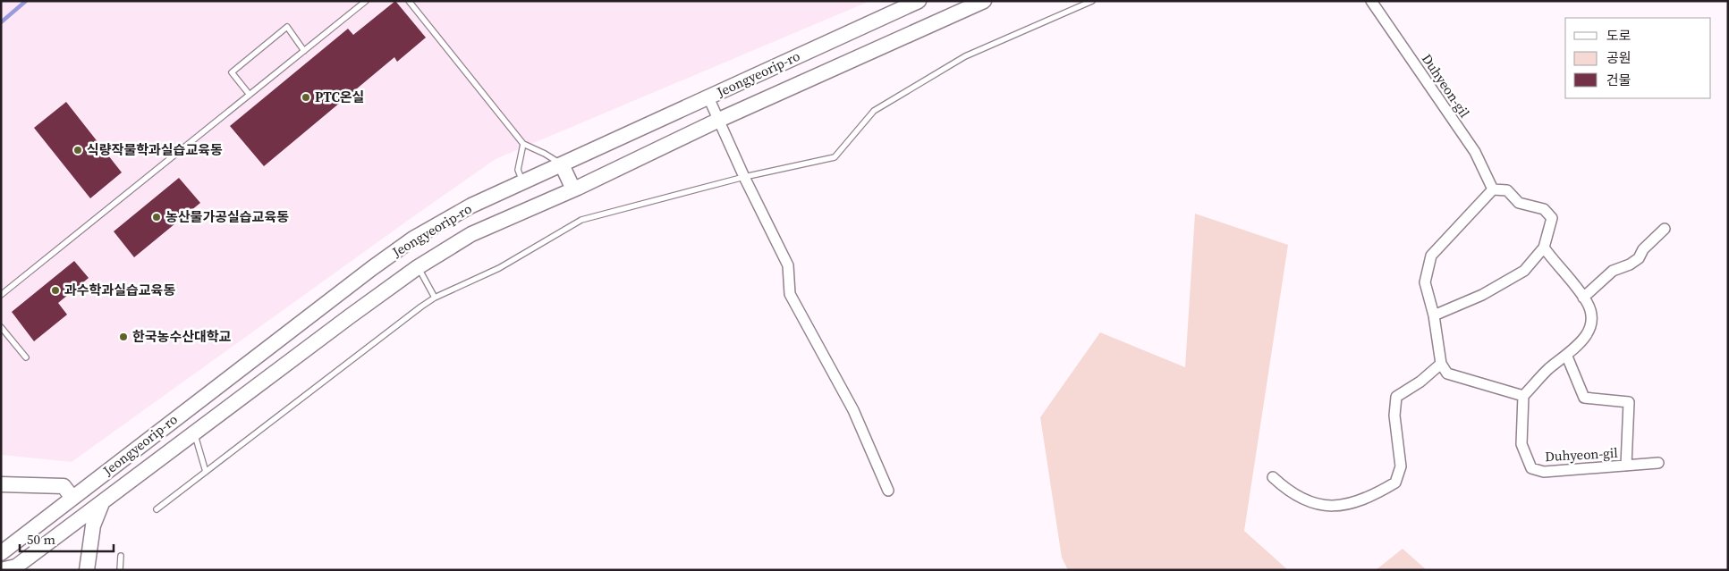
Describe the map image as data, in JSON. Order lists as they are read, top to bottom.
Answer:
{
  "streets": {
    "street": ["Jeongyeorip-ro", "Duhyeon-gil"]
  },
  "places": [
    "PTC온실",
    "식량작물학과실습교육동",
    "농산물가공실습교육동",
    "과수학과실습교육동",
    "한국농수산대학교"
  ],
  "legend": ["도로", "공원", "건물"],
  "scale_bar": "50 m"
}
